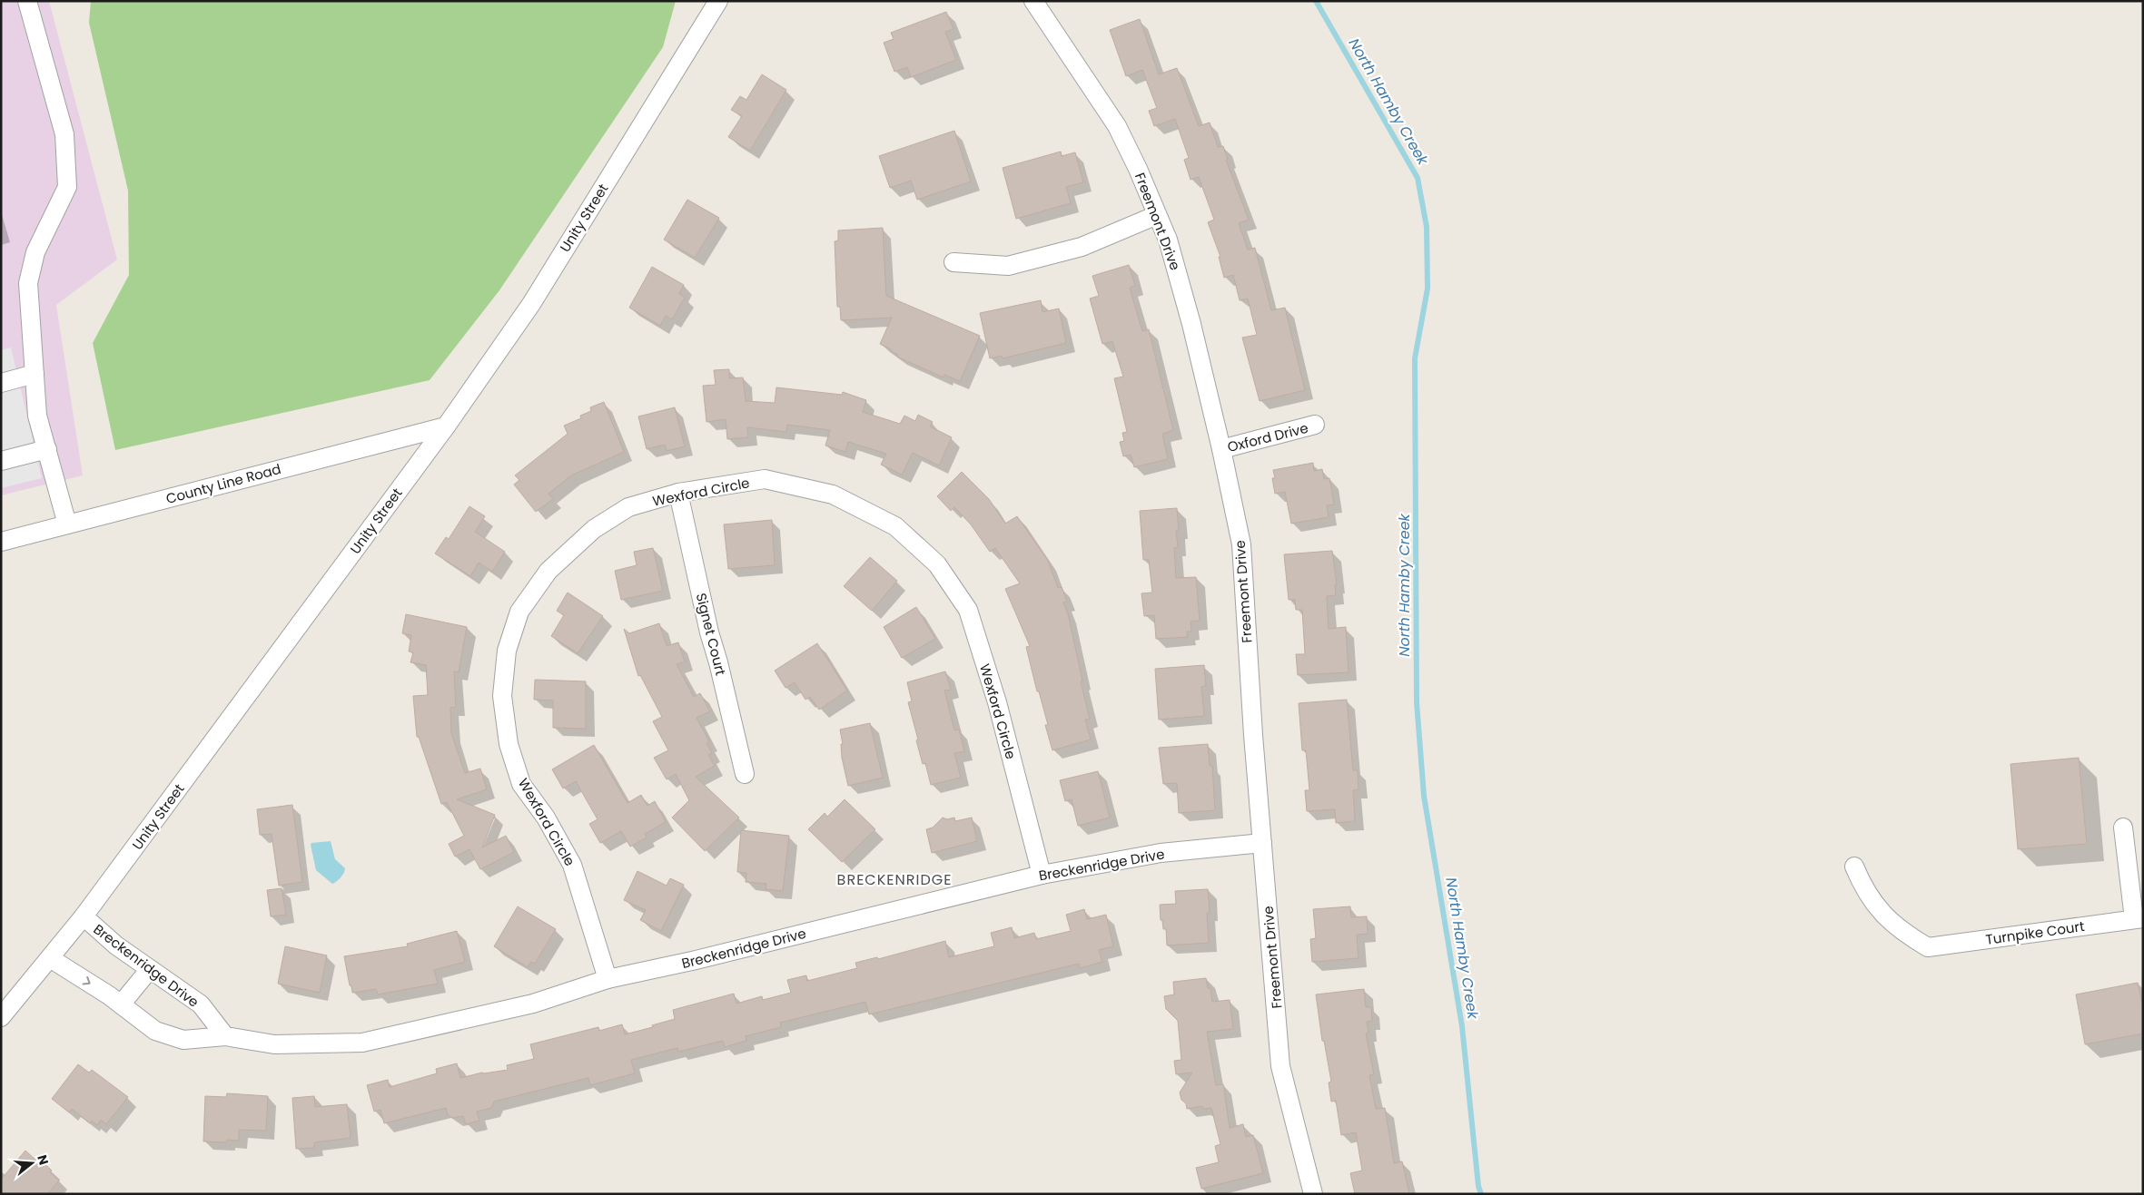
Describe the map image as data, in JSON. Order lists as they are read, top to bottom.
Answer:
{
  "streets": {
    "street": [
      "Unity Street",
      "Freemont Drive",
      "Oxford Drive",
      "County Line Road",
      "Wexford Circle",
      "Signet Court",
      "Breckenridge Drive",
      "Turnpike Court"
    ]
  },
  "crossings": [
    ["Unity Street", "County Line Road"],
    ["Unity Street", "Breckenridge Drive"],
    ["Freemont Drive", "Oxford Drive"],
    ["Freemont Drive", "Breckenridge Drive"],
    ["Wexford Circle", "Signet Court"],
    ["Wexford Circle", "Breckenridge Drive"]
  ],
  "districts": ["BRECKENRIDGE"],
  "water": ["North Hamby Creek"],
  "north": "right"
}
